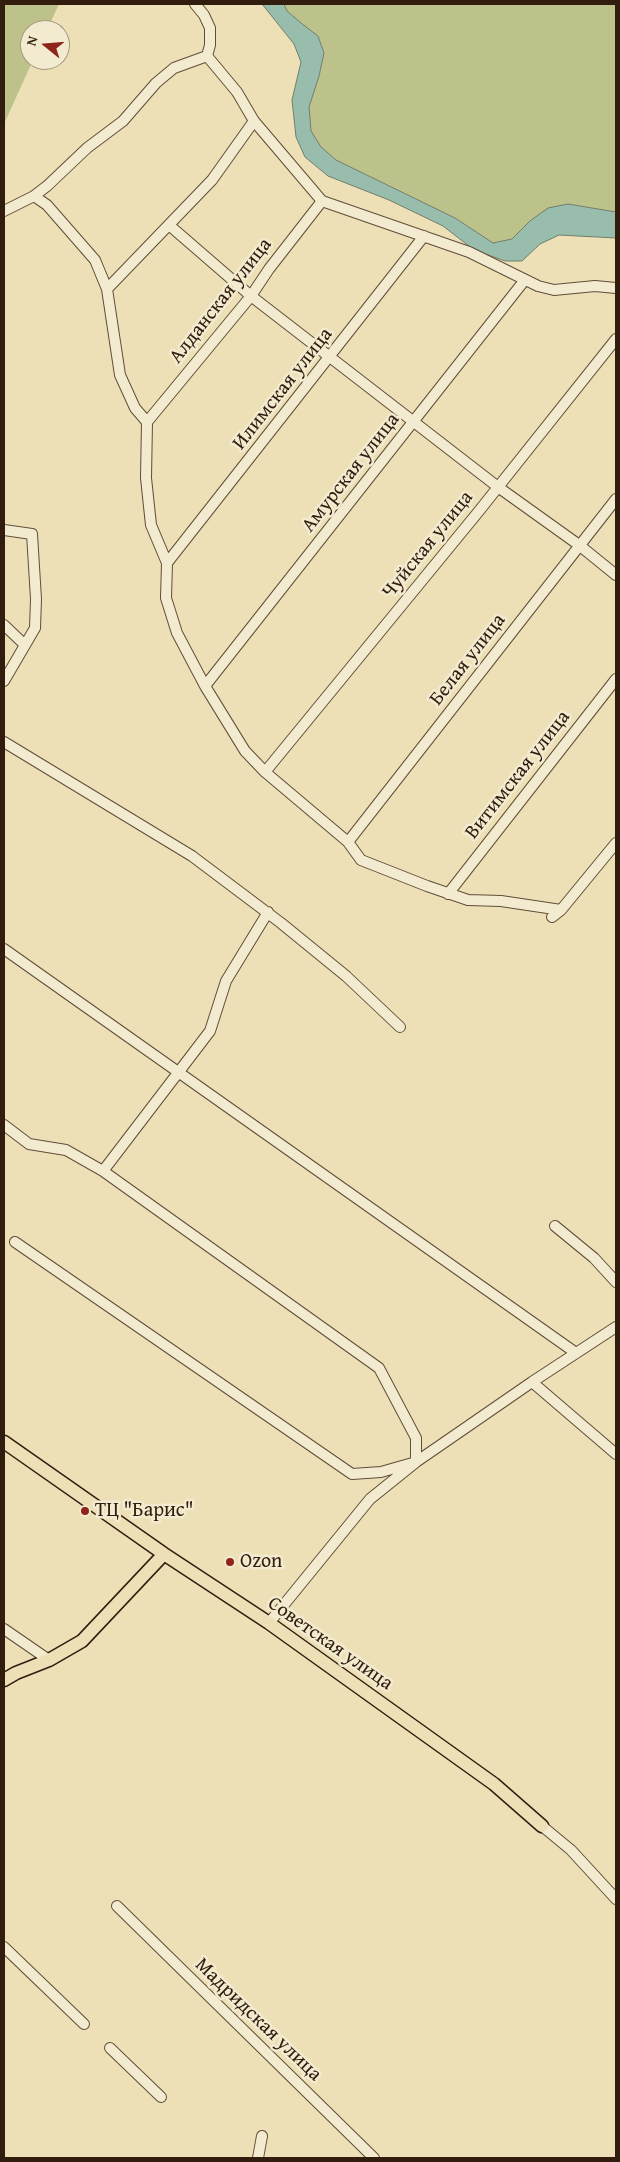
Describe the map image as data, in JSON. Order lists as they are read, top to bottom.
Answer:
{
  "streets": {
    "main road": ["Советская улица"],
    "street": [
      "Алданская улица",
      "Илимская улица",
      "Амурская улица",
      "Чуйская улица",
      "Белая улица",
      "Витимская улица",
      "Мадридская улица"
    ]
  },
  "places": ["ТЦ \"Барис\"", "Ozon"],
  "north": "left"
}
